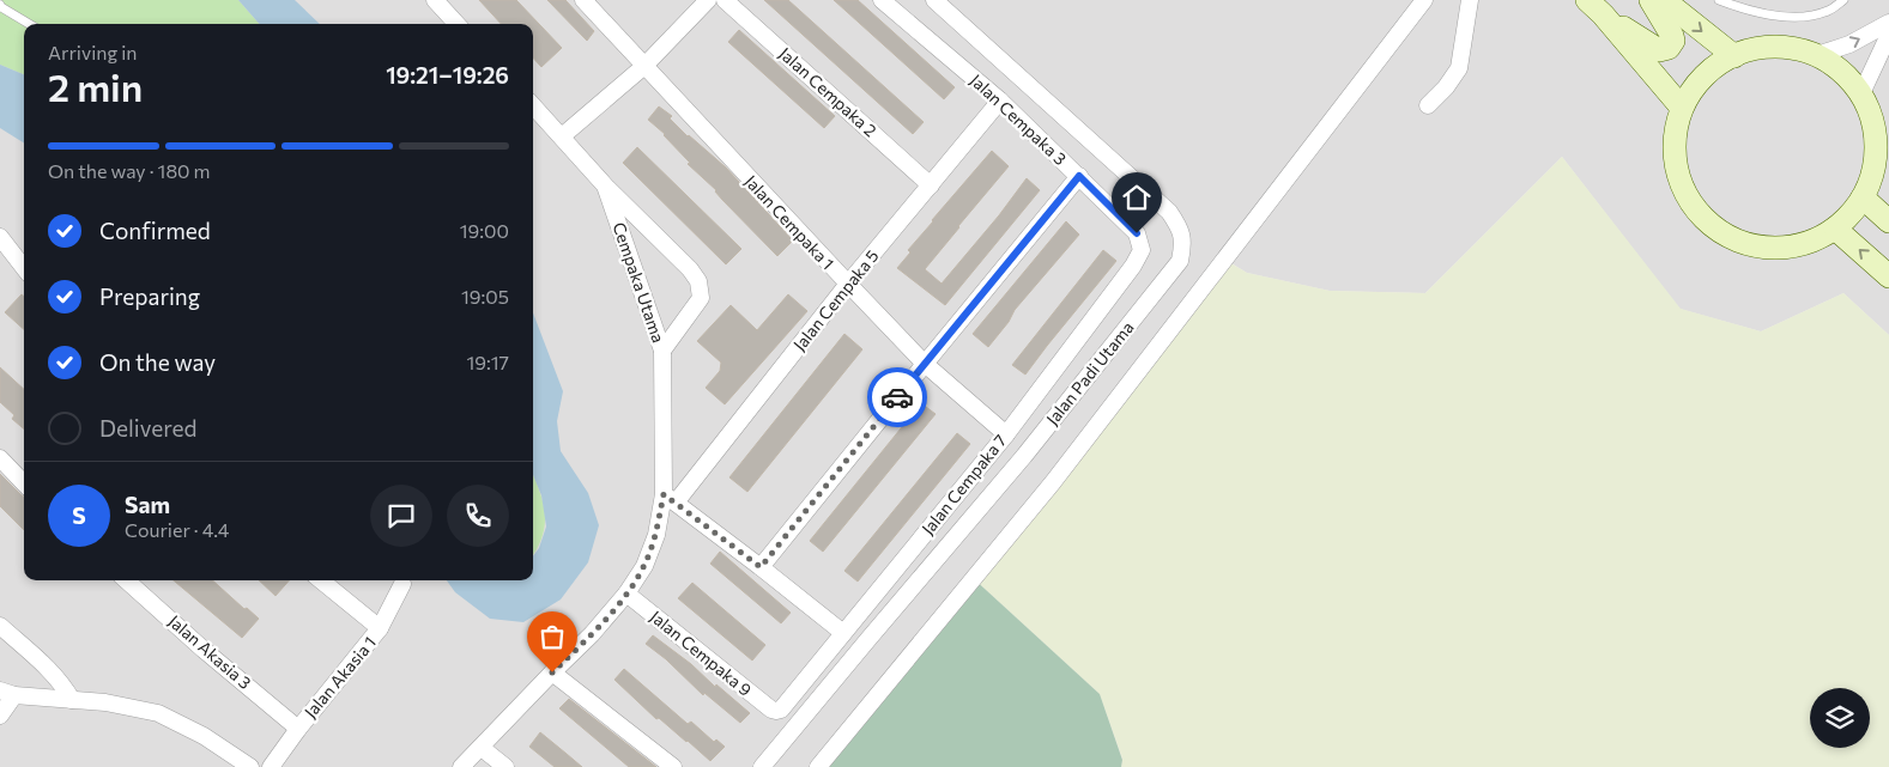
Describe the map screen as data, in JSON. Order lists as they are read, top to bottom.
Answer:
{
  "streets": {
    "street": [
      "Jalan Cempaka 2",
      "Jalan Cempaka 3",
      "Jalan Cempaka 1",
      "Cempaka Utama",
      "Jalan Cempaka 5",
      "Jalan Padi Utama",
      "Jalan Cempaka 7",
      "Jalan Akasia 3",
      "Jalan Cempaka 9",
      "Jalan Akasia 1"
    ]
  },
  "crossings": [
    ["Jalan Cempaka 2", "Jalan Cempaka 5"],
    ["Jalan Cempaka 3", "Jalan Cempaka 5"],
    ["Jalan Cempaka 3", "Jalan Cempaka 7"],
    ["Jalan Cempaka 1", "Jalan Cempaka 5"],
    ["Jalan Cempaka 1", "Jalan Cempaka 7"],
    ["Cempaka Utama", "Jalan Cempaka 5"],
    ["Cempaka Utama", "Jalan Cempaka 9"],
    ["Jalan Cempaka 7", "Jalan Cempaka 9"],
    ["Jalan Akasia 3", "Jalan Akasia 1"]
  ],
  "page": {
    "heading": ["2 min", "Arriving in", "19:21–19:26"],
    "panel": ["Sam", "Courier · 4.4"],
    "bar": "On the way · 180 m",
    "list": [
      ["Confirmed", "19:00"],
      ["Preparing", "19:05"],
      ["On the way", "19:17"],
      "Delivered"
    ],
    "round": "S"
  }
}
